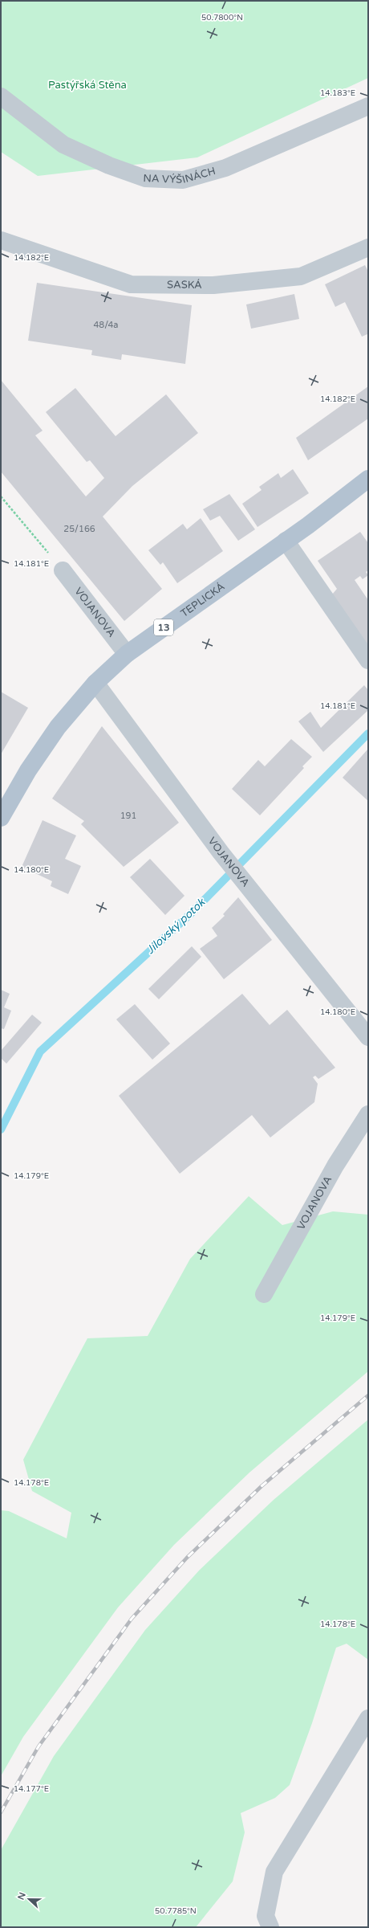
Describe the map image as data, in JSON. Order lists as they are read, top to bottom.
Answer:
{
  "streets": {
    "main road": ["TEPLICKÁ", "13"],
    "street": ["NA VÝŠINÁCH", "SASKÁ", "VOJANOVA"]
  },
  "crossings": [
    ["TEPLICKÁ", "VOJANOVA"]
  ],
  "water": ["Jílovský potok"],
  "parks": ["Pastýřská Stěna"],
  "house_numbers": ["48/4a", "25/166", "191"],
  "north": "left",
  "coordinates": [
    "50.7800°N",
    "14.183°E",
    "14.182°E",
    "14.181°E",
    "14.180°E",
    "14.179°E",
    "14.178°E",
    "14.177°E",
    "50.7785°N"
  ]
}
